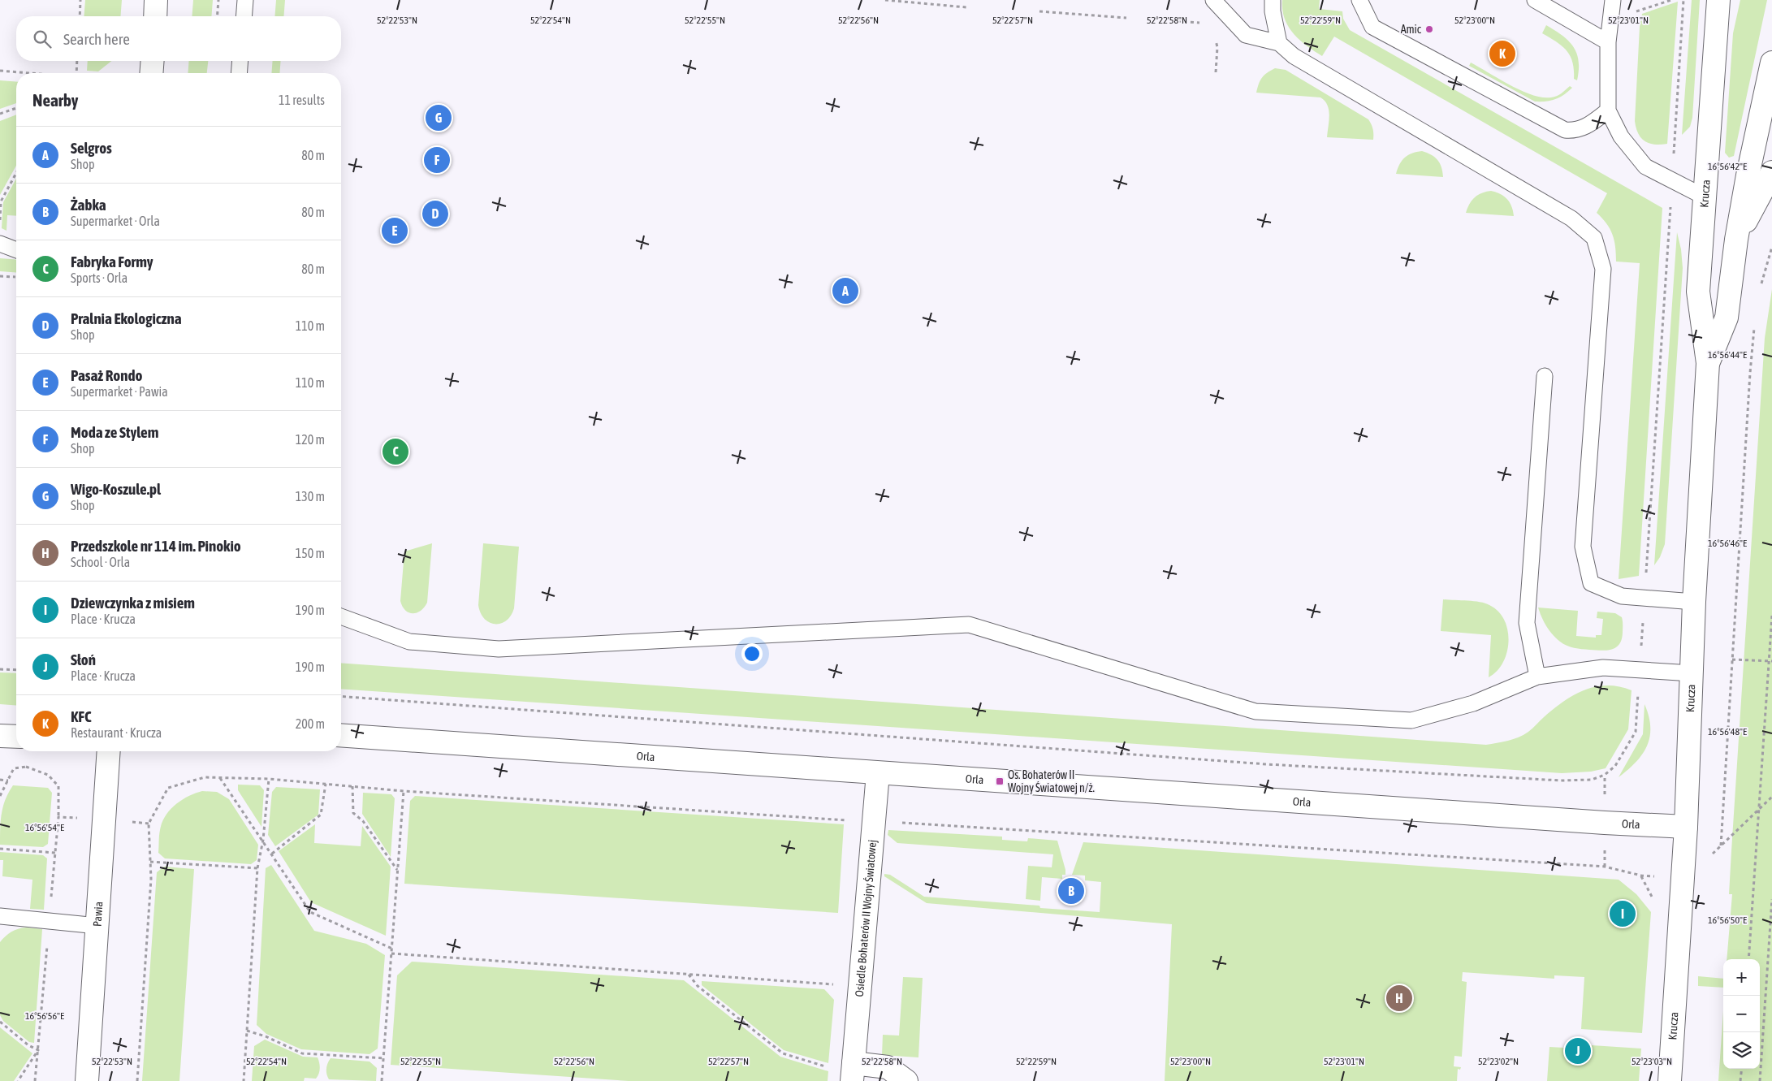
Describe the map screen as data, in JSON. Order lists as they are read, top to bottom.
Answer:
{
  "streets": {
    "street": [
      "Krucza",
      "Orla",
      "Pawia",
      "Osiedle Bohaterów II Wojny Światowej"
    ]
  },
  "crossings": [
    ["Krucza", "Orla"],
    ["Orla", "Osiedle Bohaterów II Wojny Światowej"]
  ],
  "places": {
    "other": ["Amic"],
    "transit": ["Os. Bohaterów II Wojny Światowej n/ż."]
  },
  "page": {
    "search": "Search here",
    "pins": [
      "K",
      "G",
      "F",
      "D",
      "E",
      "A",
      "C",
      "B",
      "I",
      "H",
      "J"
    ],
    "heading": ["Nearby", "11 results"],
    "list": [
      {
        "mark": "A",
        "name": "Selgros",
        "note": "Shop",
        "value": "80 m"
      },
      {
        "mark": "B",
        "name": "Żabka",
        "note": "Supermarket · Orla",
        "value": "80 m"
      },
      {
        "mark": "C",
        "name": "Fabryka Formy",
        "note": "Sports · Orla",
        "value": "80 m"
      },
      {
        "mark": "D",
        "name": "Pralnia Ekologiczna",
        "note": "Shop",
        "value": "110 m"
      },
      {
        "mark": "E",
        "name": "Pasaż Rondo",
        "note": "Supermarket · Pawia",
        "value": "110 m"
      },
      {
        "mark": "F",
        "name": "Moda ze Stylem",
        "note": "Shop",
        "value": "120 m"
      },
      {
        "mark": "G",
        "name": "Wigo-Koszule.pl",
        "note": "Shop",
        "value": "130 m"
      },
      {
        "mark": "H",
        "name": "Przedszkole nr 114 im. Pinokio",
        "note": "School · Orla",
        "value": "150 m"
      },
      {
        "mark": "I",
        "name": "Dziewczynka z misiem",
        "note": "Place · Krucza",
        "value": "190 m"
      },
      {
        "mark": "J",
        "name": "Słoń",
        "note": "Place · Krucza",
        "value": "190 m"
      },
      {
        "mark": "K",
        "name": "KFC",
        "note": "Restaurant · Krucza",
        "value": "200 m"
      }
    ],
    "map_buttons": ["+", "−"]
  },
  "coordinates": [
    "52°22'53\"N",
    "52°22'54\"N",
    "52°22'55\"N",
    "52°22'56\"N",
    "52°22'57\"N",
    "52°22'58\"N",
    "52°22'59\"N",
    "52°23'00\"N",
    "52°23'01\"N",
    "16°56'42\"E",
    "16°56'44\"E",
    "16°56'46\"E",
    "16°56'48\"E",
    "16°56'54\"E",
    "16°56'50\"E",
    "16°56'56\"E",
    "52°23'02\"N",
    "52°23'03\"N"
  ]
}
